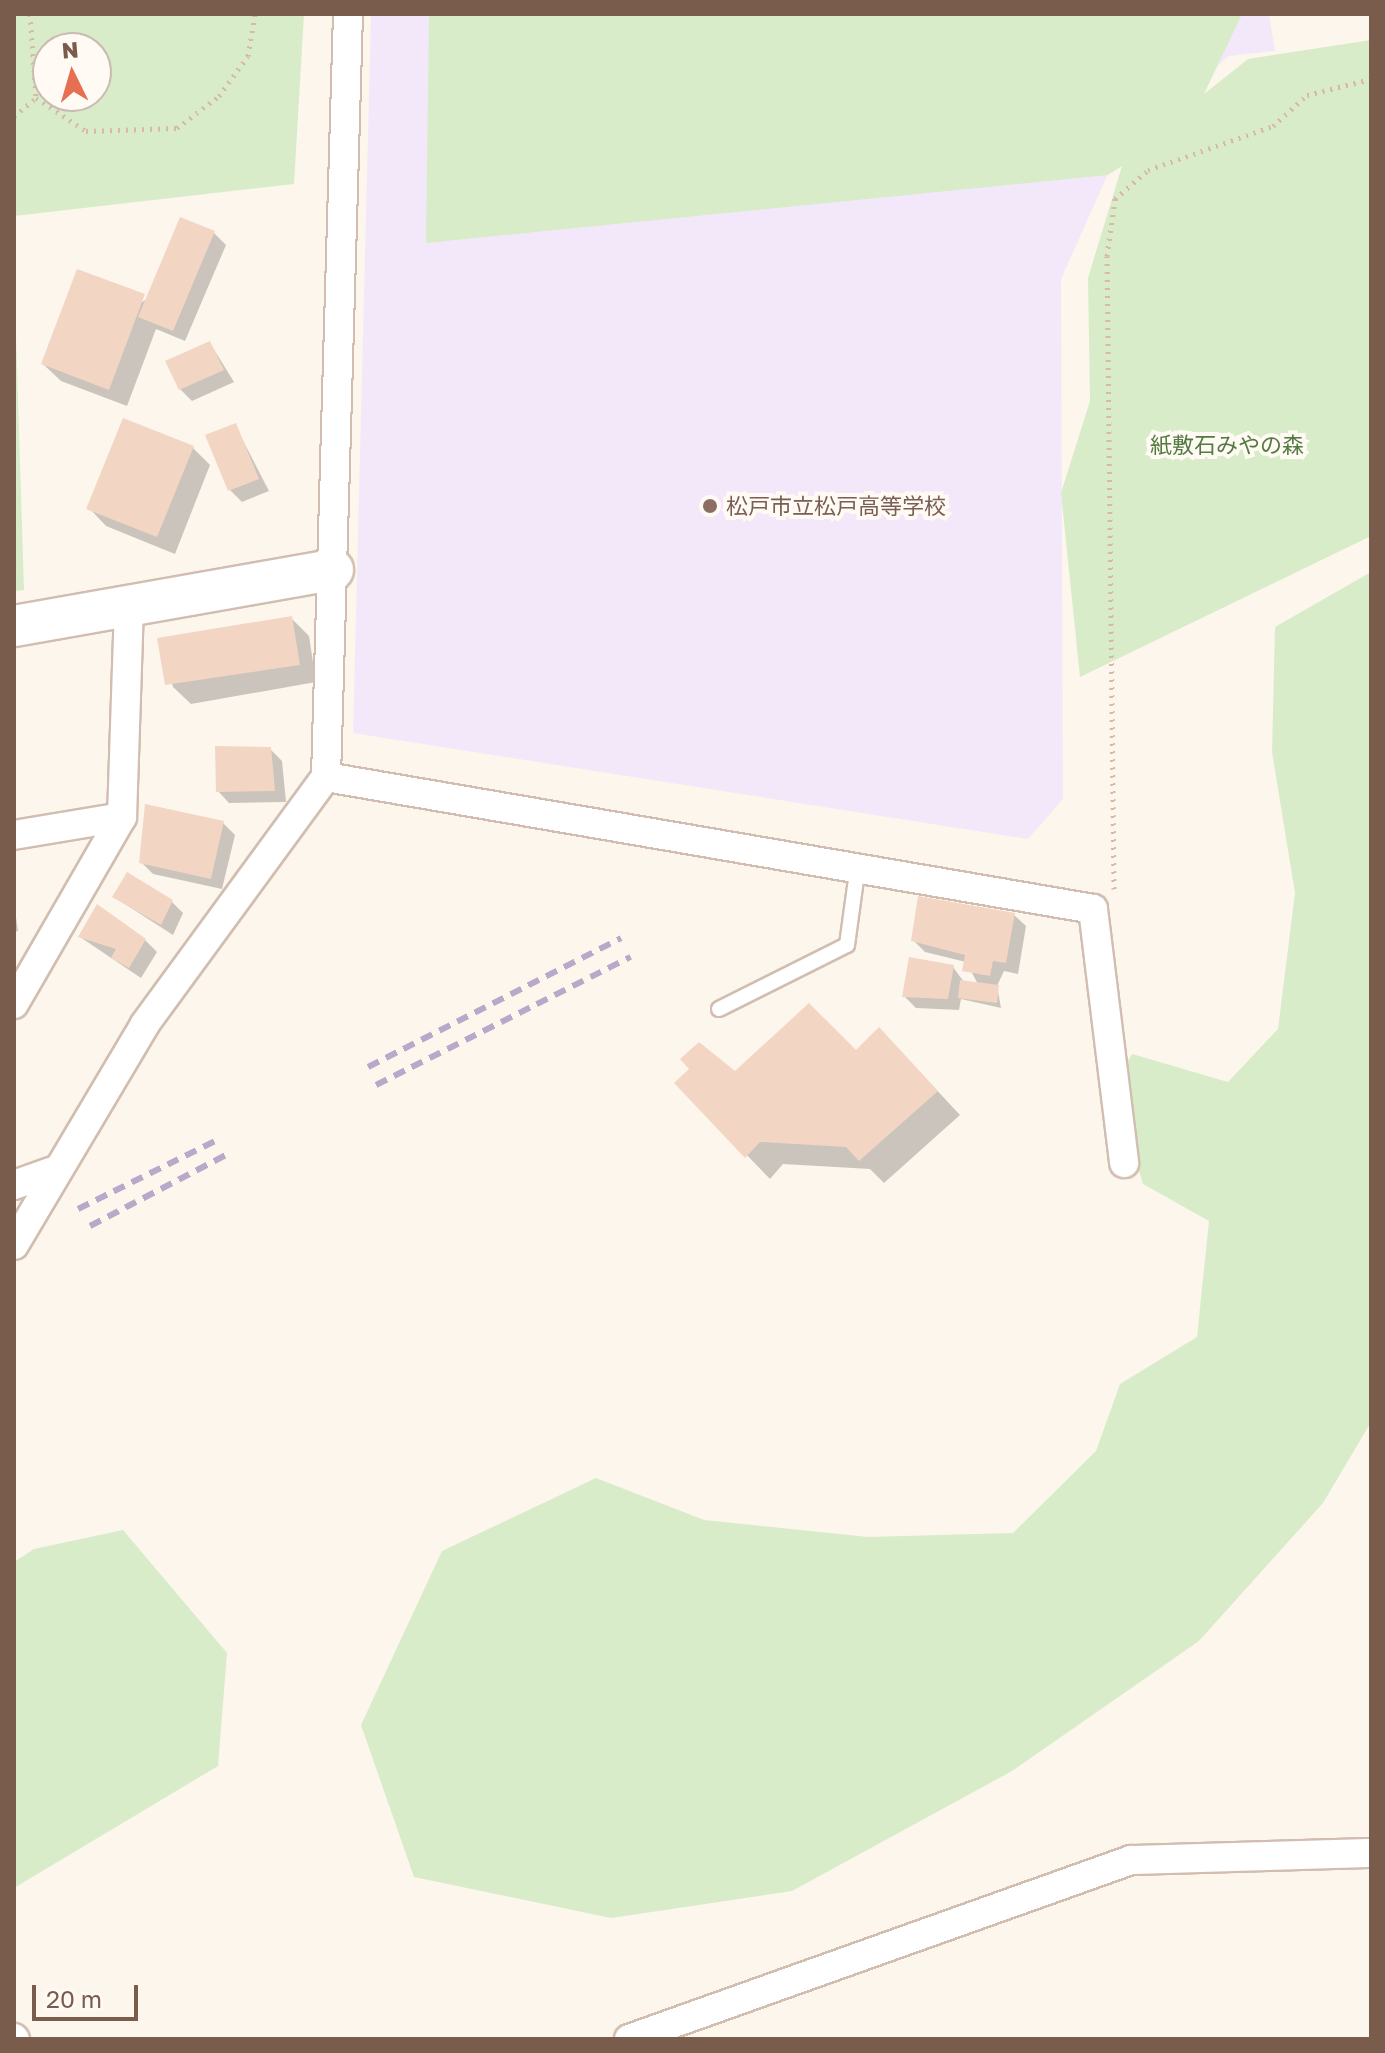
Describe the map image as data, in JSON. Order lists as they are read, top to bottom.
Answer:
{
  "parks": ["紙敷石みやの森"],
  "places": ["松戸市立松戸高等学校"],
  "scale_bar": "20 m",
  "north": "top"
}
